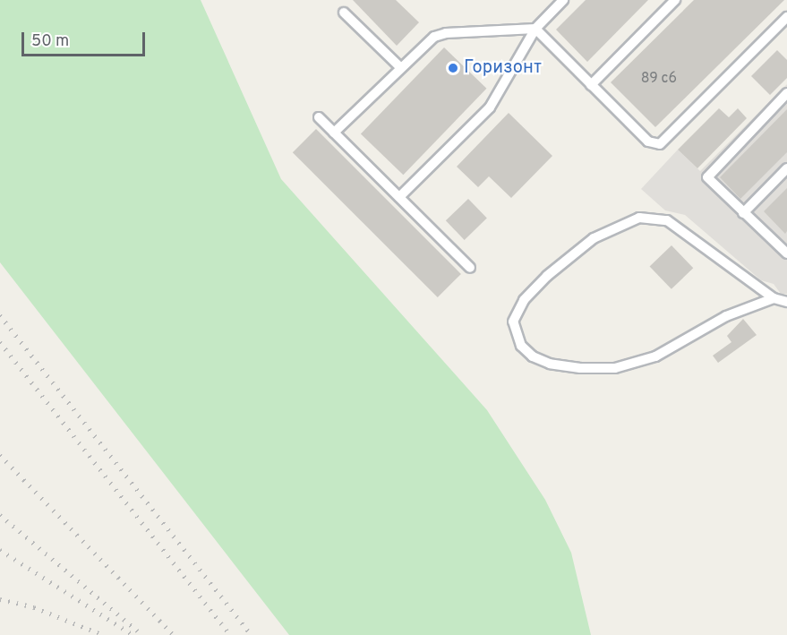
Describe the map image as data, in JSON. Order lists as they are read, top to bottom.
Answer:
{
  "places": ["Горизонт"],
  "house_numbers": ["89 с6"],
  "scale_bar": "50 m"
}
